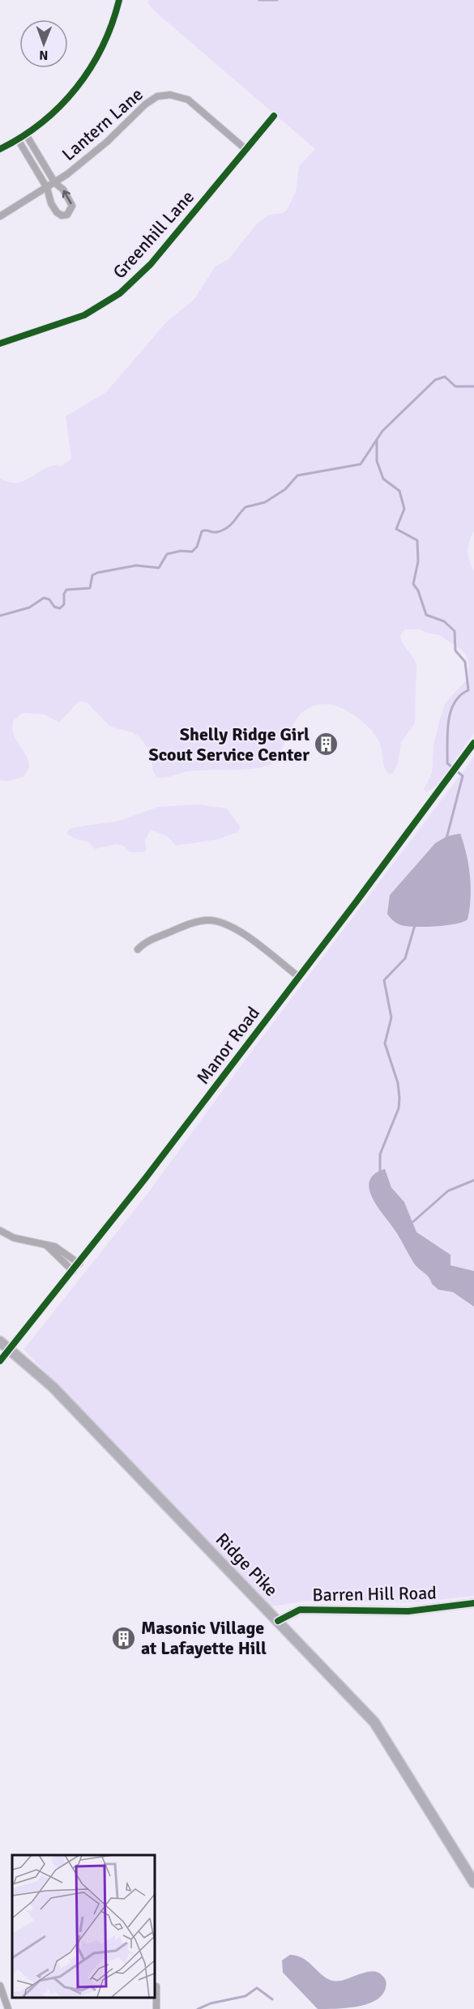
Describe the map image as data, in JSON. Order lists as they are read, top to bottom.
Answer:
{
  "streets": {
    "main road": ["Ridge Pike"],
    "street": [
      "Lantern Lane",
      "Greenhill Lane",
      "Manor Road",
      "Barren Hill Road"
    ]
  },
  "crossings": [
    ["Lantern Lane", "Greenhill Lane"],
    ["Manor Road", "Ridge Pike"],
    ["Ridge Pike", "Barren Hill Road"]
  ],
  "places": {
    "building": ["Shelly Ridge Girl Scout Service Center", "Masonic Village at Lafayette Hill"]
  },
  "north": "bottom"
}
